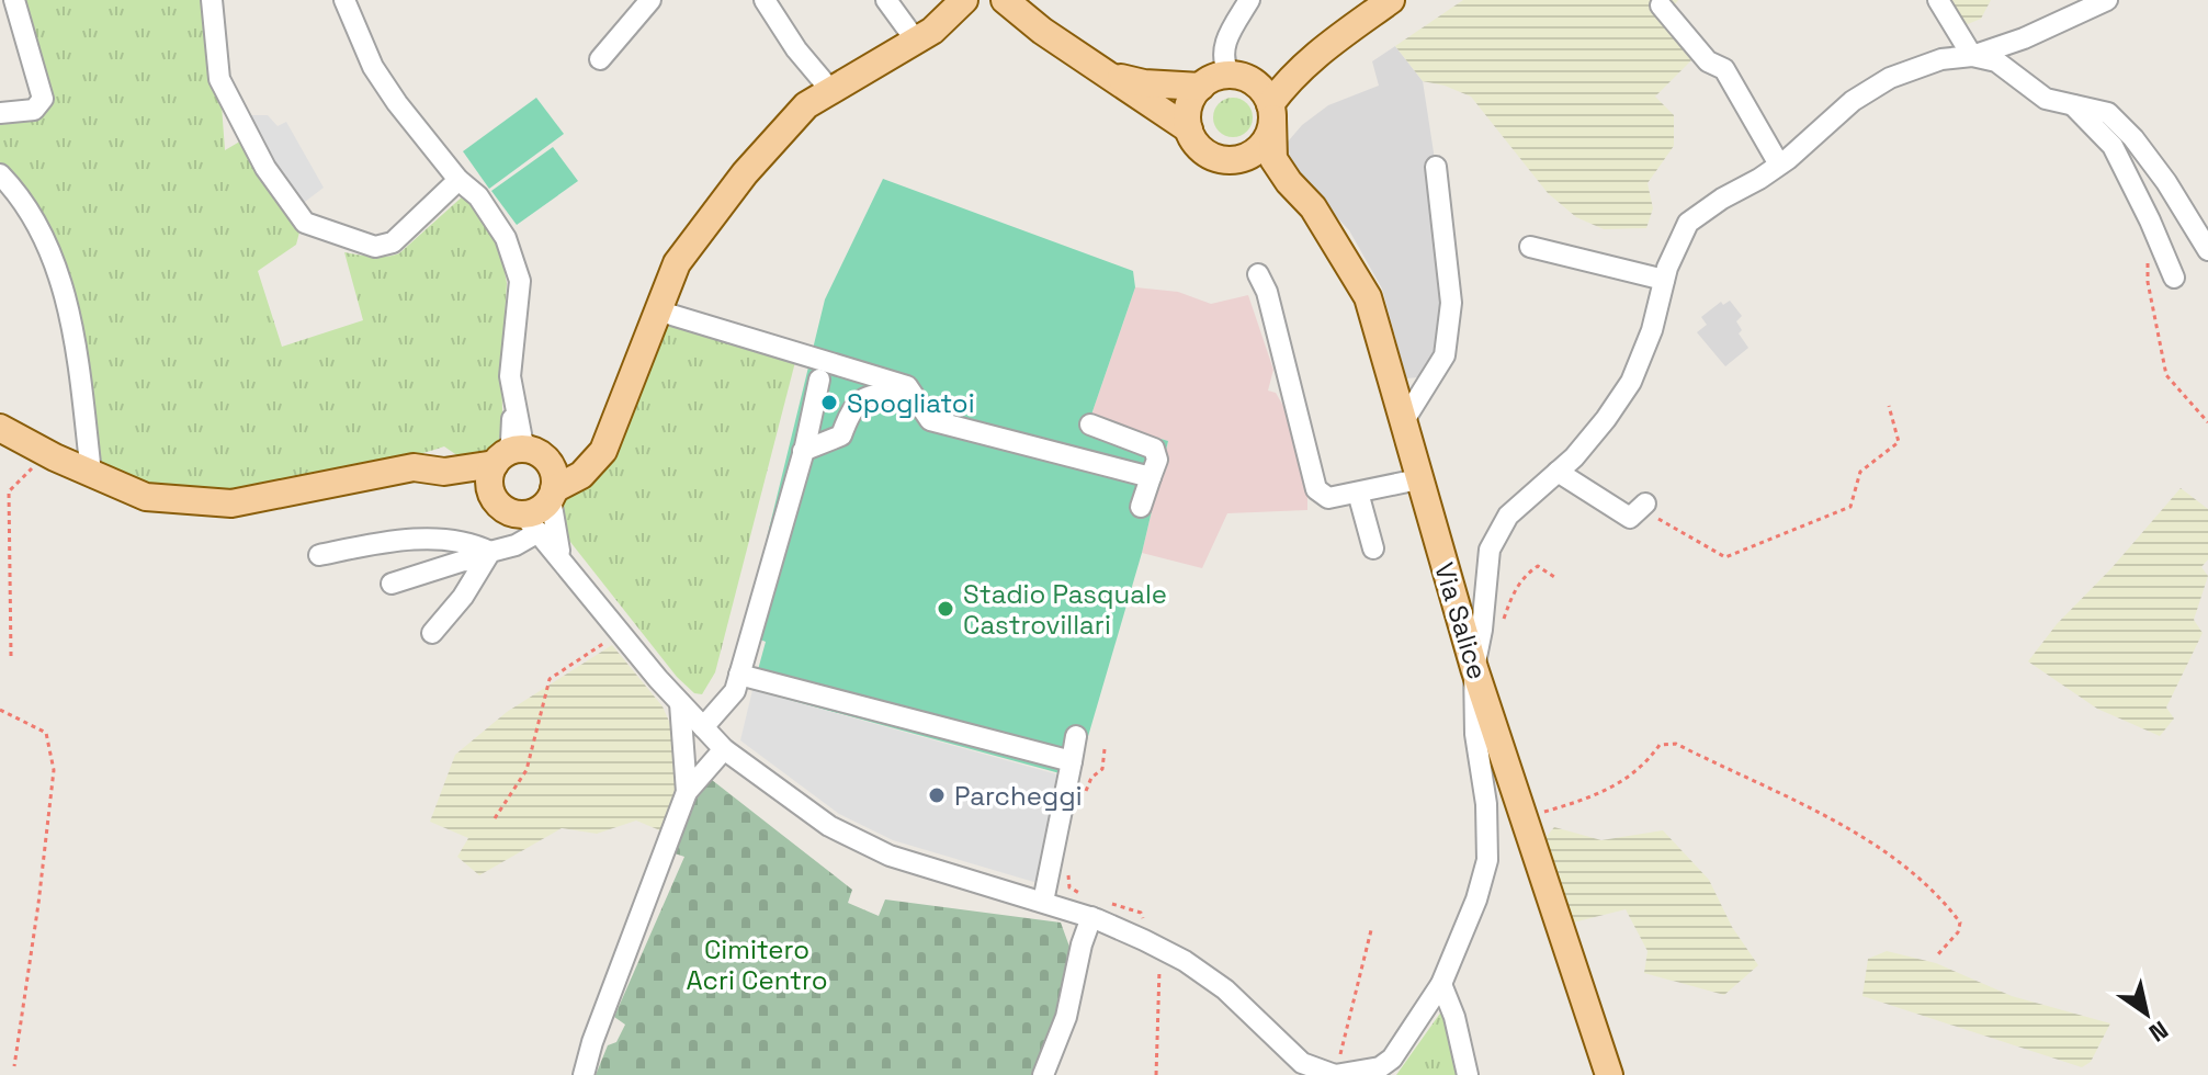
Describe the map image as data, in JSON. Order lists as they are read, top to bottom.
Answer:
{
  "streets": {
    "main road": ["Via Salice"]
  },
  "parks": ["Cimitero Acri Centro"],
  "places": ["Spogliatoi", "Stadio Pasquale Castrovillari", "Parcheggi"],
  "north": "bottom right"
}
